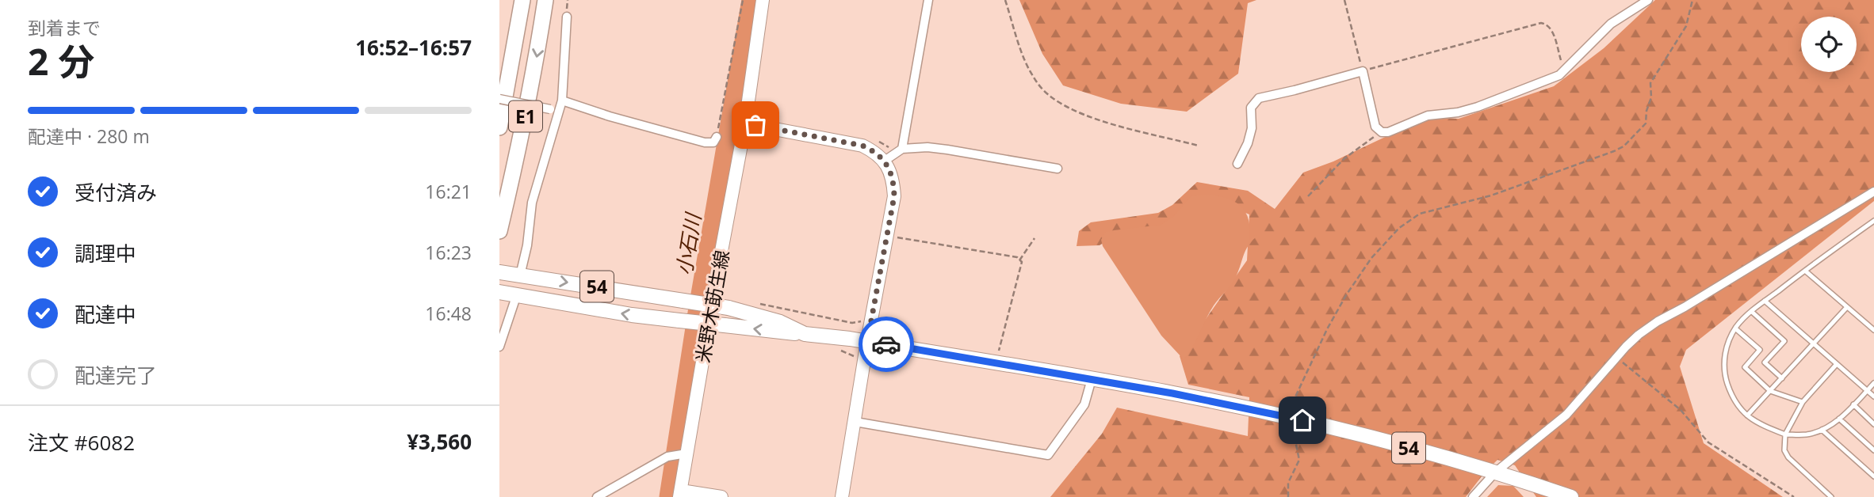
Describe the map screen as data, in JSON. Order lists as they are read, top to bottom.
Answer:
{
  "streets": {
    "highway": ["E1"],
    "main road": ["54", "米野木莇生線"]
  },
  "water": ["小石川"],
  "page": {
    "heading": ["2 分", "到着まで", "16:52–16:57"],
    "panel": ["注文 #6082", "¥3,560"],
    "bar": "配達中 · 280 m",
    "list": [
      ["受付済み", "16:21"],
      ["調理中", "16:23"],
      ["配達中", "16:48"],
      "配達完了"
    ]
  }
}
